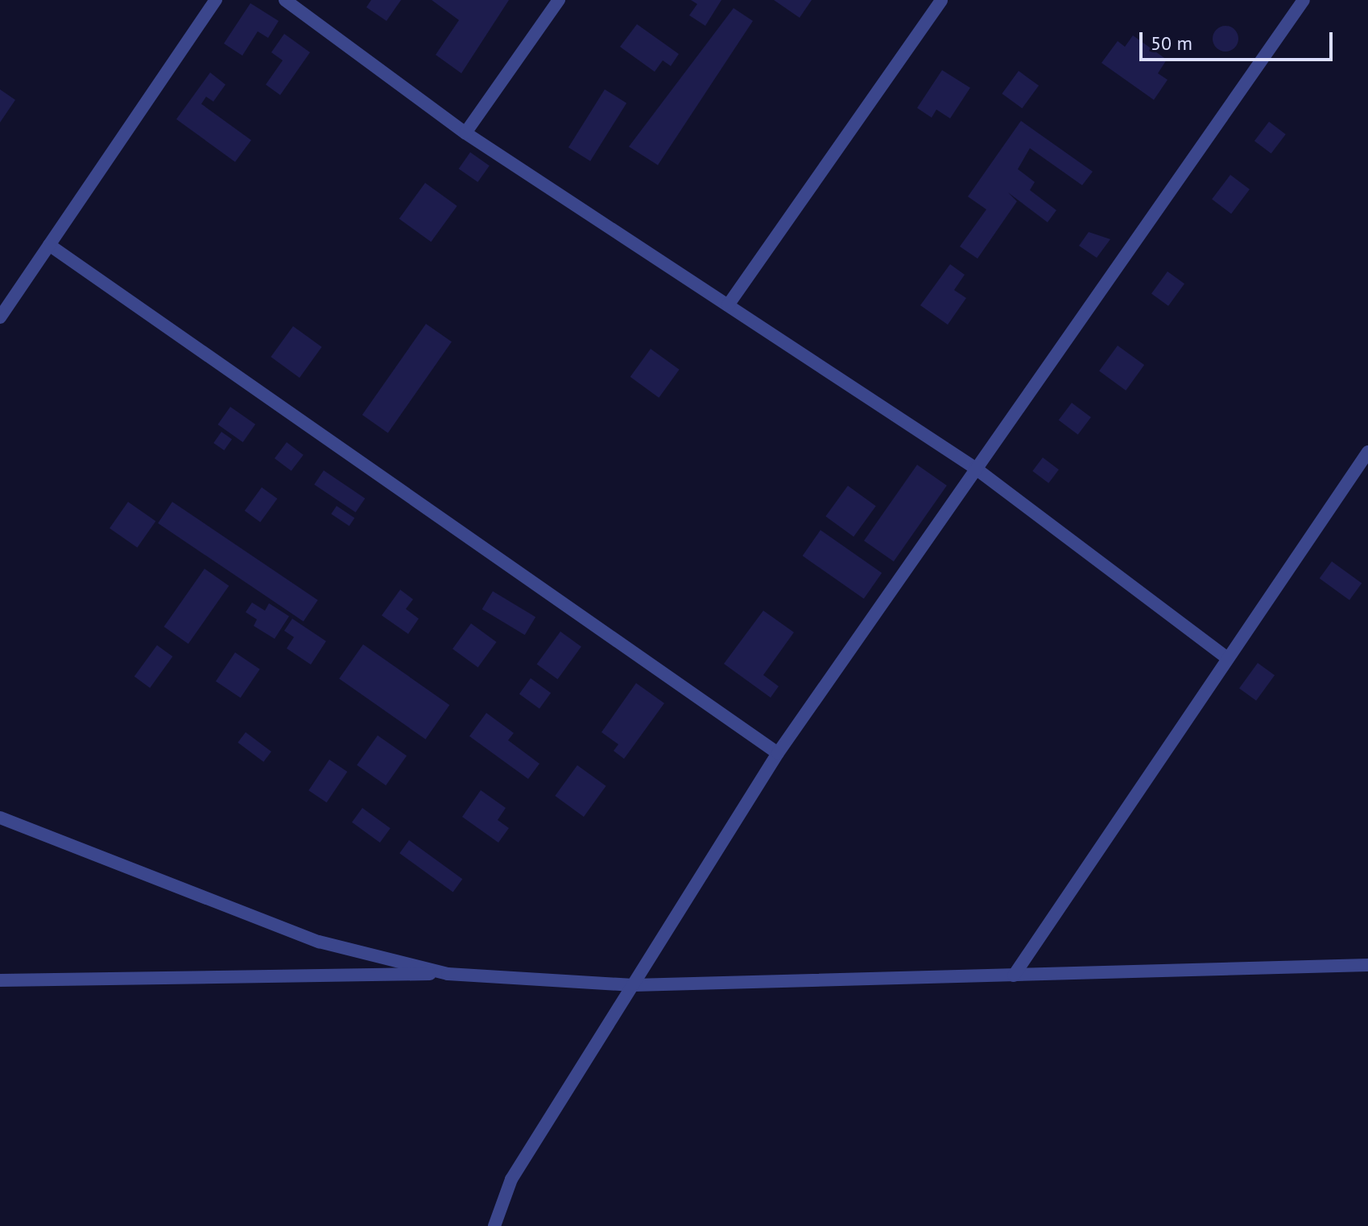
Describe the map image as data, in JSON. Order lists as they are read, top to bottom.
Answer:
{
  "scale_bar": "50 m"
}
